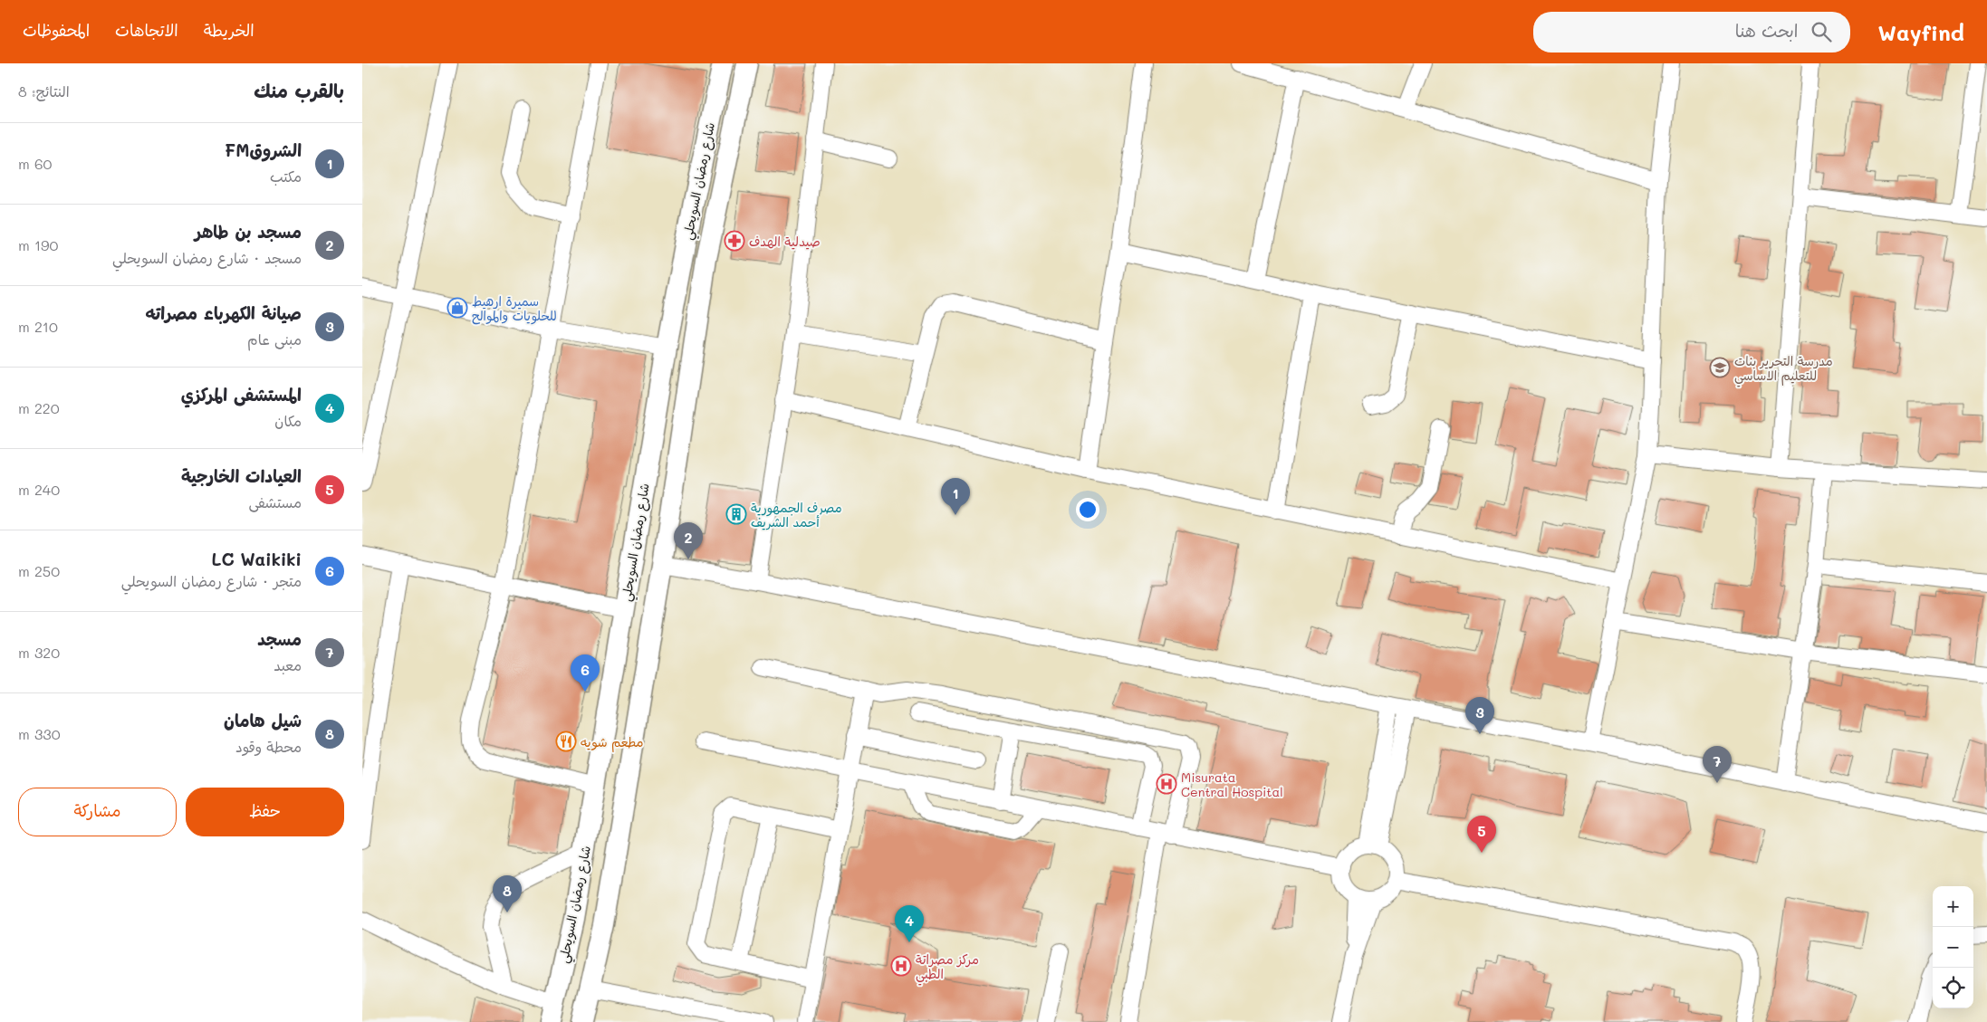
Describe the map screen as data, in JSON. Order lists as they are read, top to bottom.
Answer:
{
  "streets": {
    "main road": ["شارع رمضان السويحلي"]
  },
  "places": {
    "pharmacy": ["صيدلية الهدف"],
    "shop": ["سميرة ارهيط للحلويات والموالح"],
    "school or university": ["مدرسة التحرير بنات للتعليم الاساسي"],
    "building": ["مصرف الجمهورية أحمد الشريف"],
    "restaurant": ["مطعم شويه"],
    "hospital": ["Misurata Central Hospital", "مركز مصراتة الطبي"]
  },
  "page": {
    "header": "Wayfind",
    "search": "ابحث هنا",
    "nav": ["الخريطة", "الاتجاهات", "المحفوظات"],
    "heading": ["بالقرب منك", "النتائج: 8"],
    "list": [
      {
        "mark": "1",
        "name": "الشروقFM",
        "note": "مكتب",
        "value": "60 m"
      },
      {
        "mark": "2",
        "name": "مسجد بن طاهر",
        "note": "مسجد · شارع رمضان السويحلي",
        "value": "190 m"
      },
      {
        "mark": "3",
        "name": "صيانة الكهرباء مصراته",
        "note": "مبنى عام",
        "value": "210 m"
      },
      {
        "mark": "4",
        "name": "المستشفى المركزي",
        "note": "مكان",
        "value": "220 m"
      },
      {
        "mark": "5",
        "name": "العيادات الخارجية",
        "note": "مستشفى",
        "value": "240 m"
      },
      {
        "mark": "6",
        "name": "LC Waikiki",
        "note": "متجر · شارع رمضان السويحلي",
        "value": "250 m"
      },
      {
        "mark": "7",
        "name": "مسجد",
        "note": "معبد",
        "value": "320 m"
      },
      {
        "mark": "8",
        "name": "شيل هامان",
        "note": "محطة وقود",
        "value": "330 m"
      }
    ],
    "pins": [
      "1",
      "2",
      "6",
      "3",
      "7",
      "5",
      "8",
      "4"
    ],
    "buttons": ["حفظ", "مشاركة"],
    "map_buttons": ["+", "−"]
  }
}
